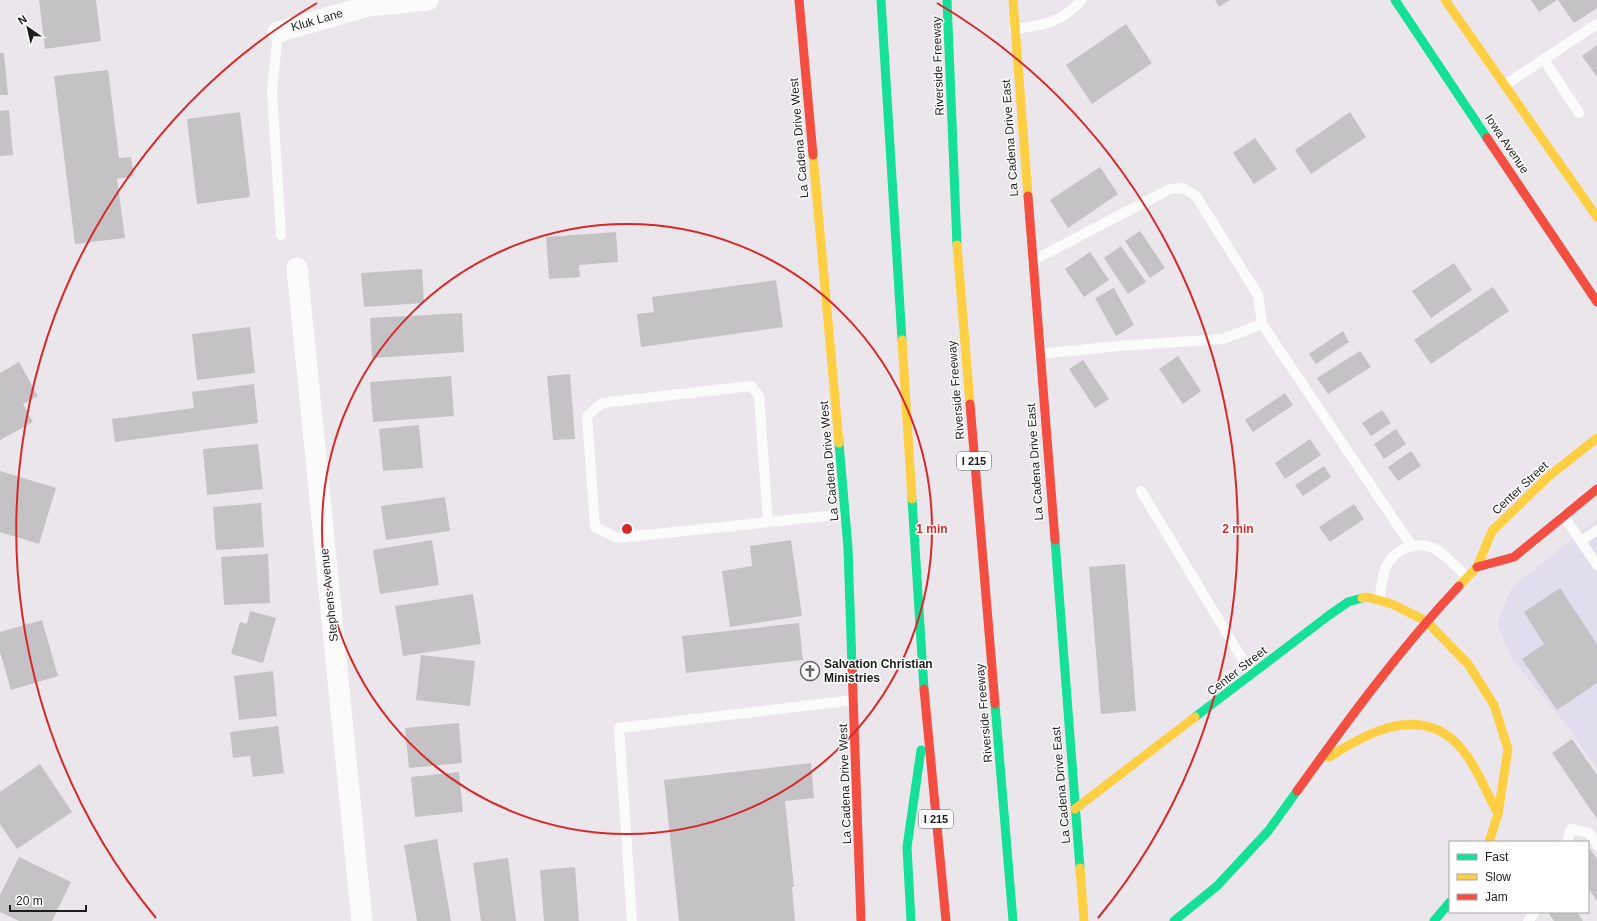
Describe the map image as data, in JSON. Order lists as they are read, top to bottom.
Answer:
{
  "streets": {
    "main road": [
      "Riverside Freeway",
      "La Cadena Drive West",
      "La Cadena Drive East",
      "Iowa Avenue",
      "I 215",
      "Center Street"
    ],
    "street": ["Kluk Lane", "Stephens Avenue"]
  },
  "crossings": [
    ["La Cadena Drive East", "Center Street"]
  ],
  "places": {
    "church": ["Salvation Christian Ministries"]
  },
  "legend": ["Fast", "Slow", "Jam"],
  "scale_bar": "20 m",
  "north": "top left",
  "rings": ["1 min", "2 min"]
}
